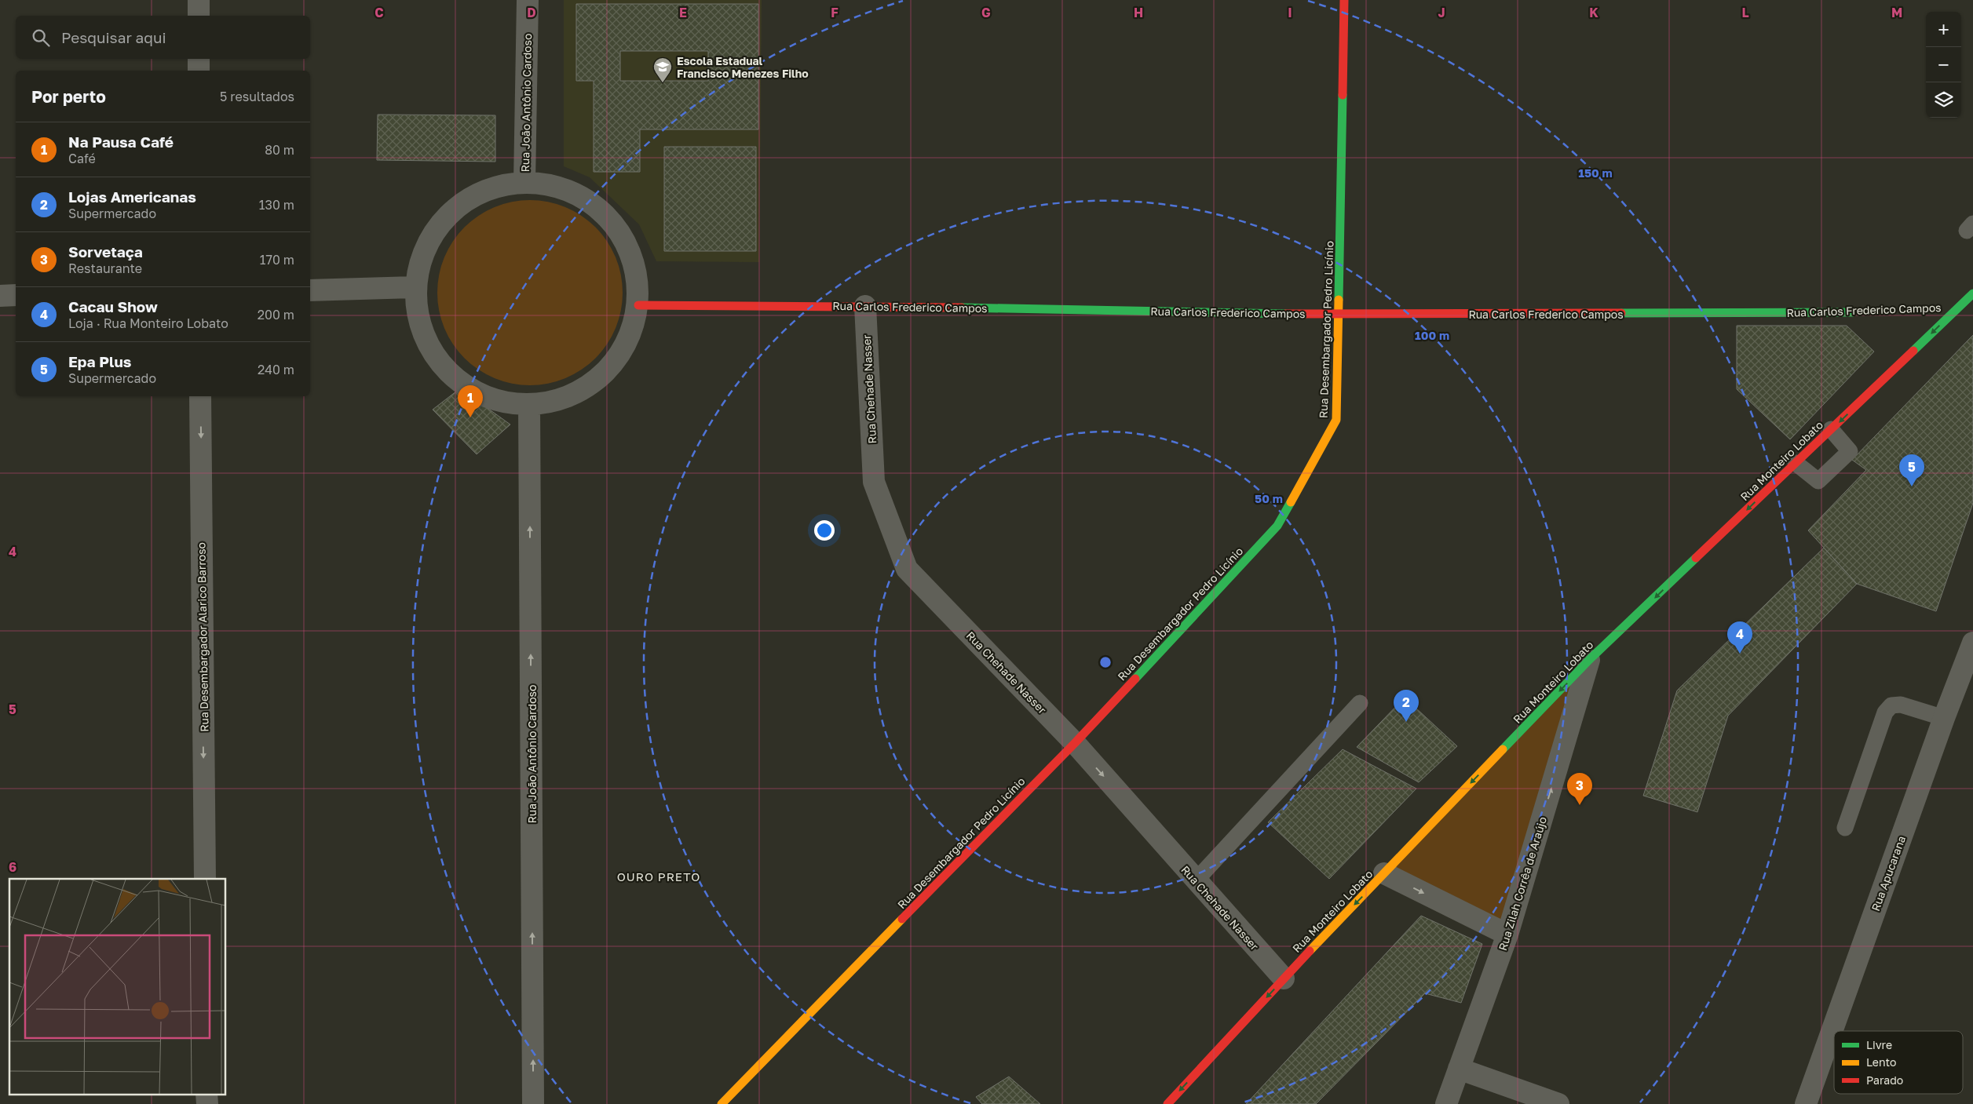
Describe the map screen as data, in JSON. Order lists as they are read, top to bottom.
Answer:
{
  "streets": {
    "street": [
      "Rua João Antônio Cardoso",
      "Rua Carlos Frederico Campos",
      "Rua Desembargador Pedro Licínio",
      "Rua Chehade Nasser",
      "Rua Monteiro Lobato",
      "Rua Desembargador Alarico Barroso",
      "Rua Apucarana",
      "Rua Zilah Corrêa de Araújo"
    ]
  },
  "crossings": [
    ["Rua Carlos Frederico Campos", "Rua Desembargador Pedro Licínio"],
    ["Rua Carlos Frederico Campos", "Rua Chehade Nasser"],
    ["Rua Carlos Frederico Campos", "Rua Monteiro Lobato"],
    ["Rua Desembargador Pedro Licínio", "Rua Chehade Nasser"],
    ["Rua Chehade Nasser", "Rua Monteiro Lobato"],
    ["Rua Monteiro Lobato", "Rua Zilah Corrêa de Araújo"]
  ],
  "one_way": [
    "Rua João Antônio Cardoso",
    "Rua Monteiro Lobato",
    "Rua Desembargador Alarico Barroso",
    "Rua Zilah Corrêa de Araújo"
  ],
  "districts": ["OURO PRETO"],
  "places": {
    "school or university": ["Escola Estadual Francisco Menezes Filho"]
  },
  "legend": ["Livre", "Lento", "Parado"],
  "page": {
    "map_buttons": ["+", "−"],
    "search": "Pesquisar aqui",
    "heading": ["Por perto", "5 resultados"],
    "list": [
      {
        "mark": "1",
        "name": "Na Pausa Café",
        "note": "Café",
        "value": "80 m"
      },
      {
        "mark": "2",
        "name": "Lojas Americanas",
        "note": "Supermercado",
        "value": "130 m"
      },
      {
        "mark": "3",
        "name": "Sorvetaça",
        "note": "Restaurante",
        "value": "170 m"
      },
      {
        "mark": "4",
        "name": "Cacau Show",
        "note": "Loja · Rua Monteiro Lobato",
        "value": "200 m"
      },
      {
        "mark": "5",
        "name": "Epa Plus",
        "note": "Supermercado",
        "value": "240 m"
      }
    ],
    "pins": [
      "1",
      "5",
      "4",
      "2",
      "3"
    ]
  },
  "grid": {
    "columns": [
      "C",
      "D",
      "E",
      "F",
      "G",
      "H",
      "I",
      "J",
      "K",
      "L",
      "M"
    ],
    "rows": ["4", "5", "6"]
  },
  "rings": ["150 m", "100 m", "50 m"]
}
